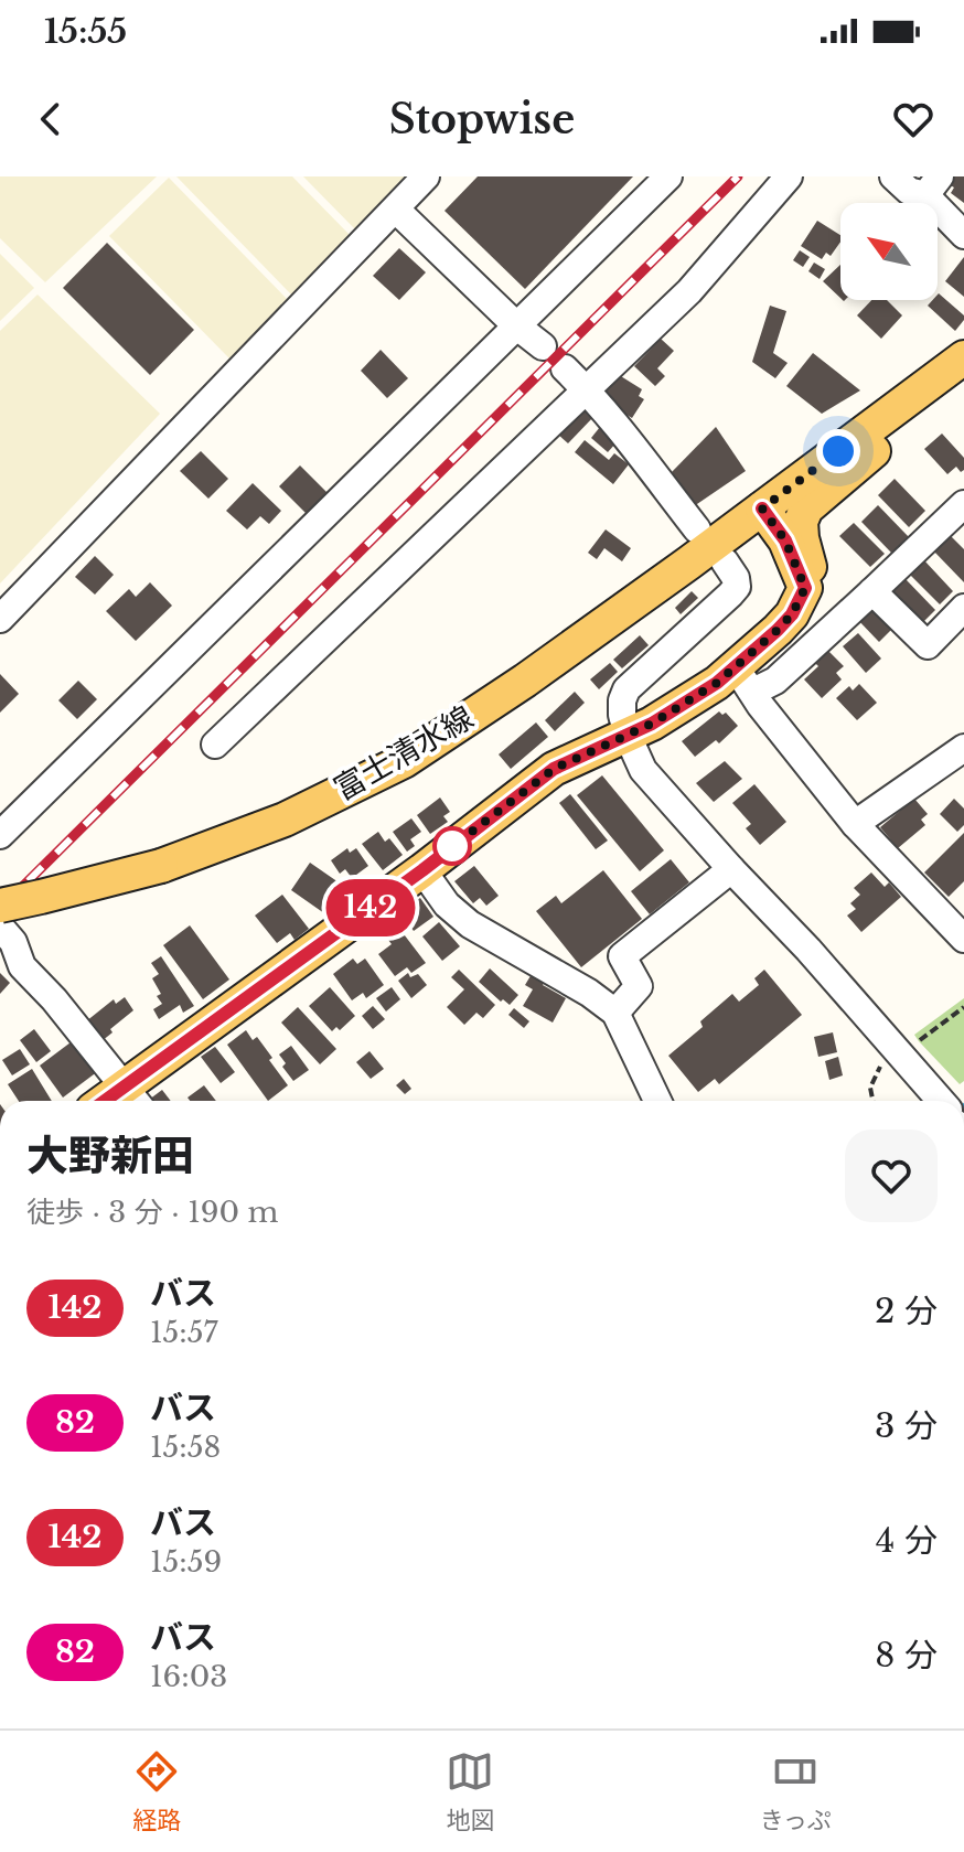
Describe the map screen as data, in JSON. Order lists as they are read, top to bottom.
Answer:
{
  "streets": {
    "main road": ["富士清水線"]
  },
  "lines": ["bus line 142"],
  "north": "top left",
  "page": {
    "status": "15:55",
    "header": "Stopwise",
    "on_map": "142",
    "heading": ["大野新田", "徒歩 · 3 分 · 190 m"],
    "list": [
      {
        "mark": "142",
        "name": "バス",
        "note": "15:57",
        "value": "2 分"
      },
      {
        "mark": "82",
        "name": "バス",
        "note": "15:58",
        "value": "3 分"
      },
      {
        "mark": "142",
        "name": "バス",
        "note": "15:59",
        "value": "4 分"
      },
      {
        "mark": "82",
        "name": "バス",
        "note": "16:03",
        "value": "8 分"
      }
    ],
    "tabs": ["経路", "地図", "きっぷ"]
  }
}
